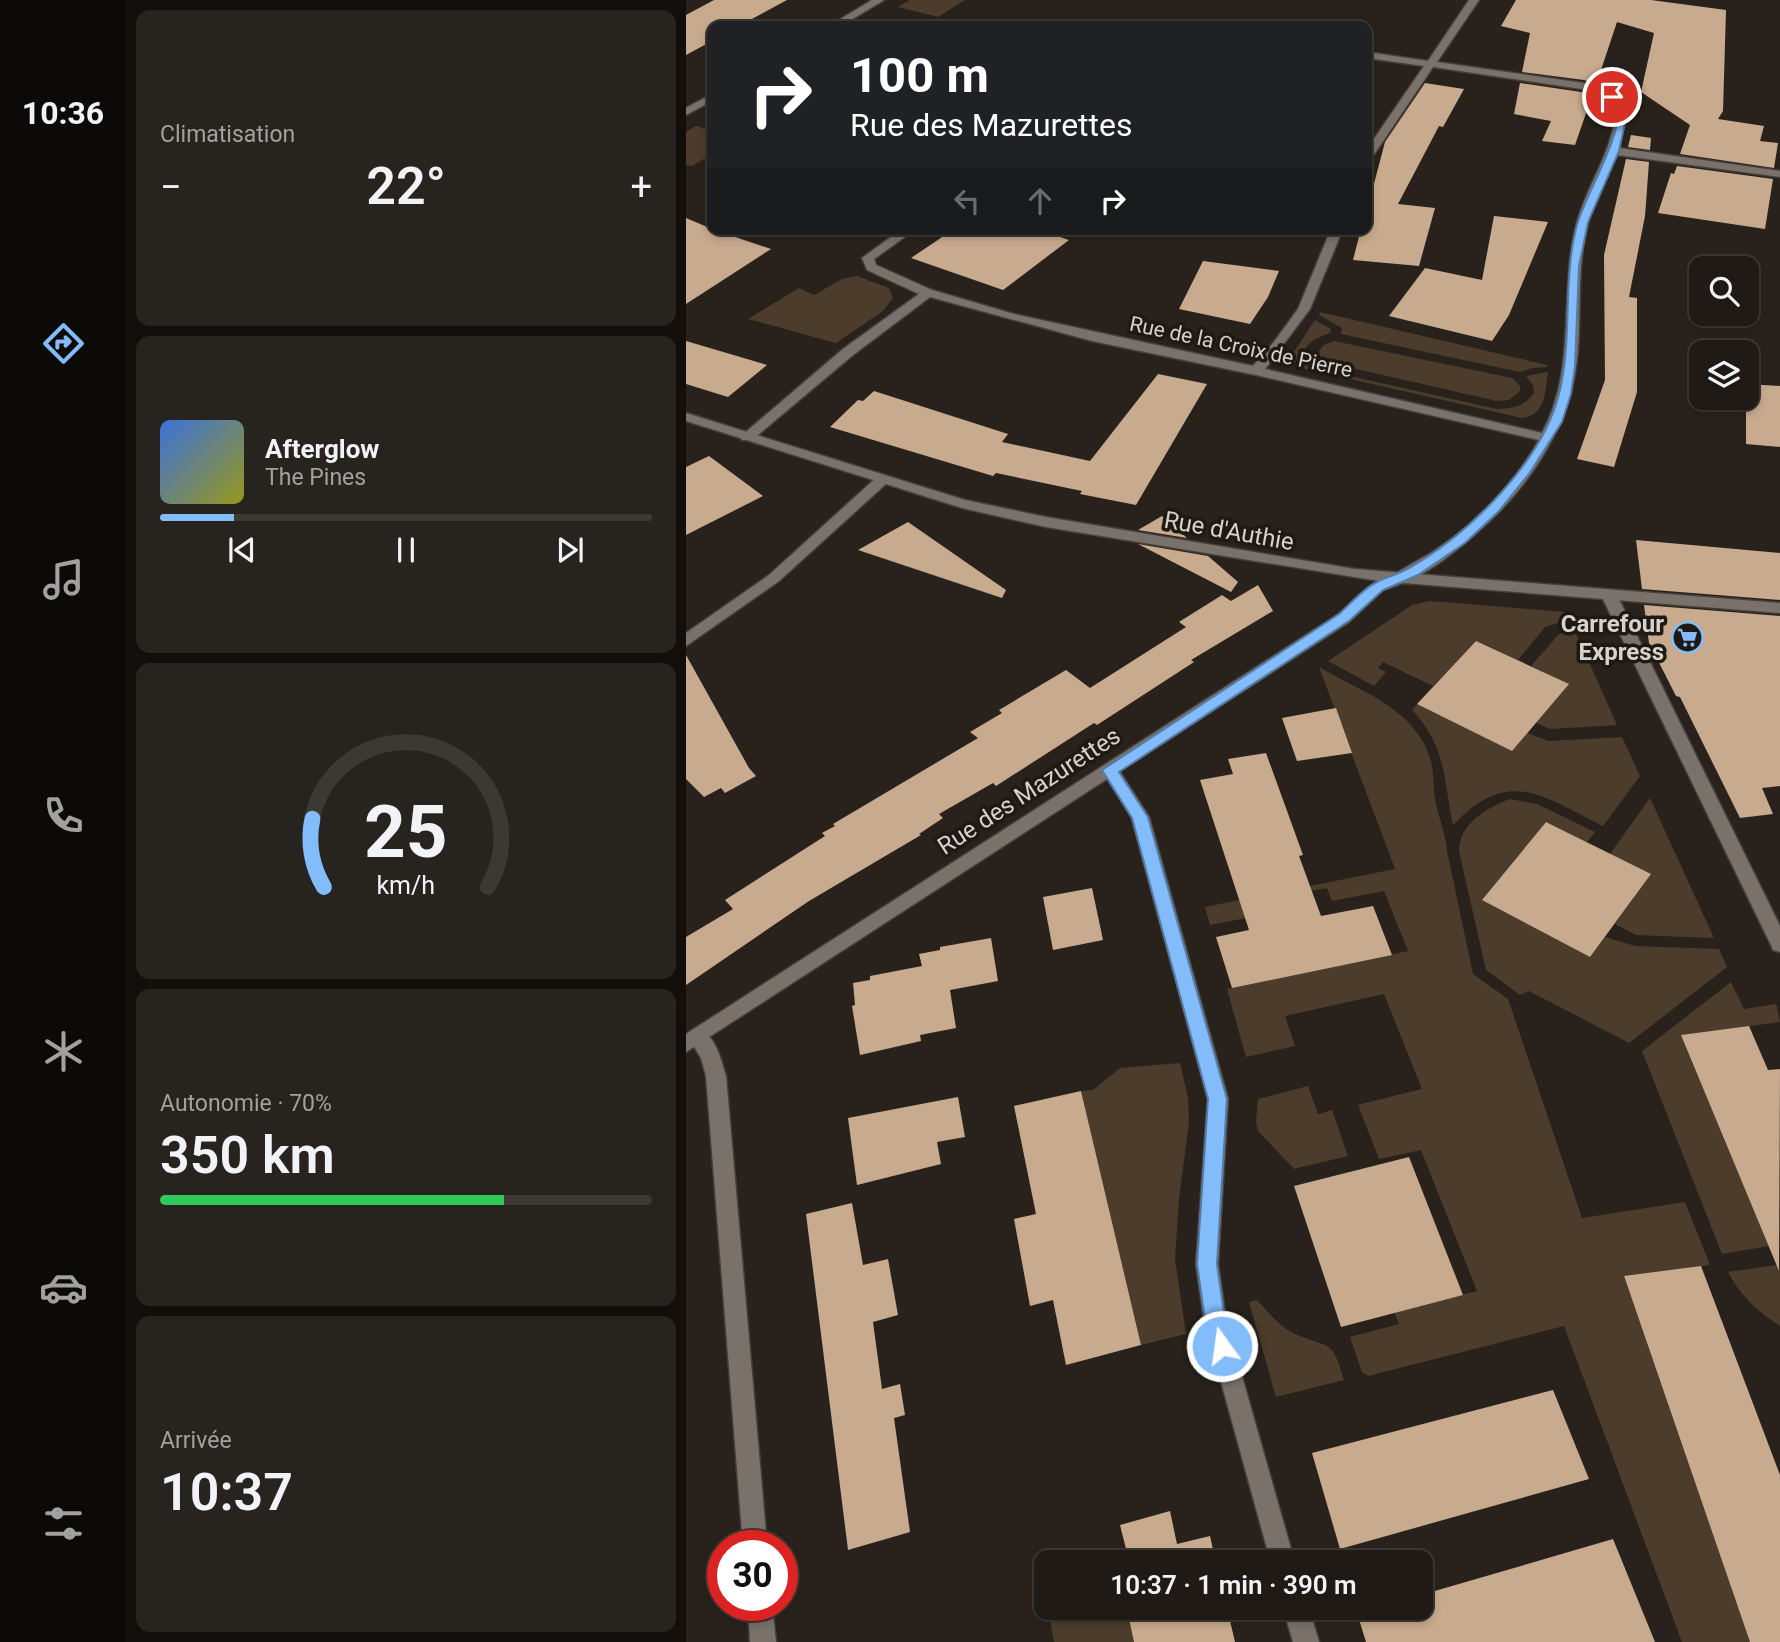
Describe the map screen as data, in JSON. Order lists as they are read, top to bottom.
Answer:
{
  "streets": {
    "street": ["Rue de la Croix de Pierre", "Rue d'Authie", "Rue des Mazurettes"]
  },
  "crossings": [
    ["Rue de la Croix de Pierre", "Rue des Mazurettes"],
    ["Rue d'Authie", "Rue des Mazurettes"]
  ],
  "places": {
    "supermarket": ["Carrefour Express"]
  },
  "page": {
    "tabs": "10:36",
    "tile": [
      "Climatisation",
      ["Autonomie · 70%", "350 km"],
      ["Arrivée", "10:37"]
    ],
    "turn": ["100 m", "Rue des Mazurettes"],
    "heat": ["−", "22°", "+"],
    "song": ["Afterglow", "The Pines"],
    "limit": "30",
    "trip": "10:37 · 1 min · 390 m",
    "gauge": ["25", "km/h"]
  }
}
